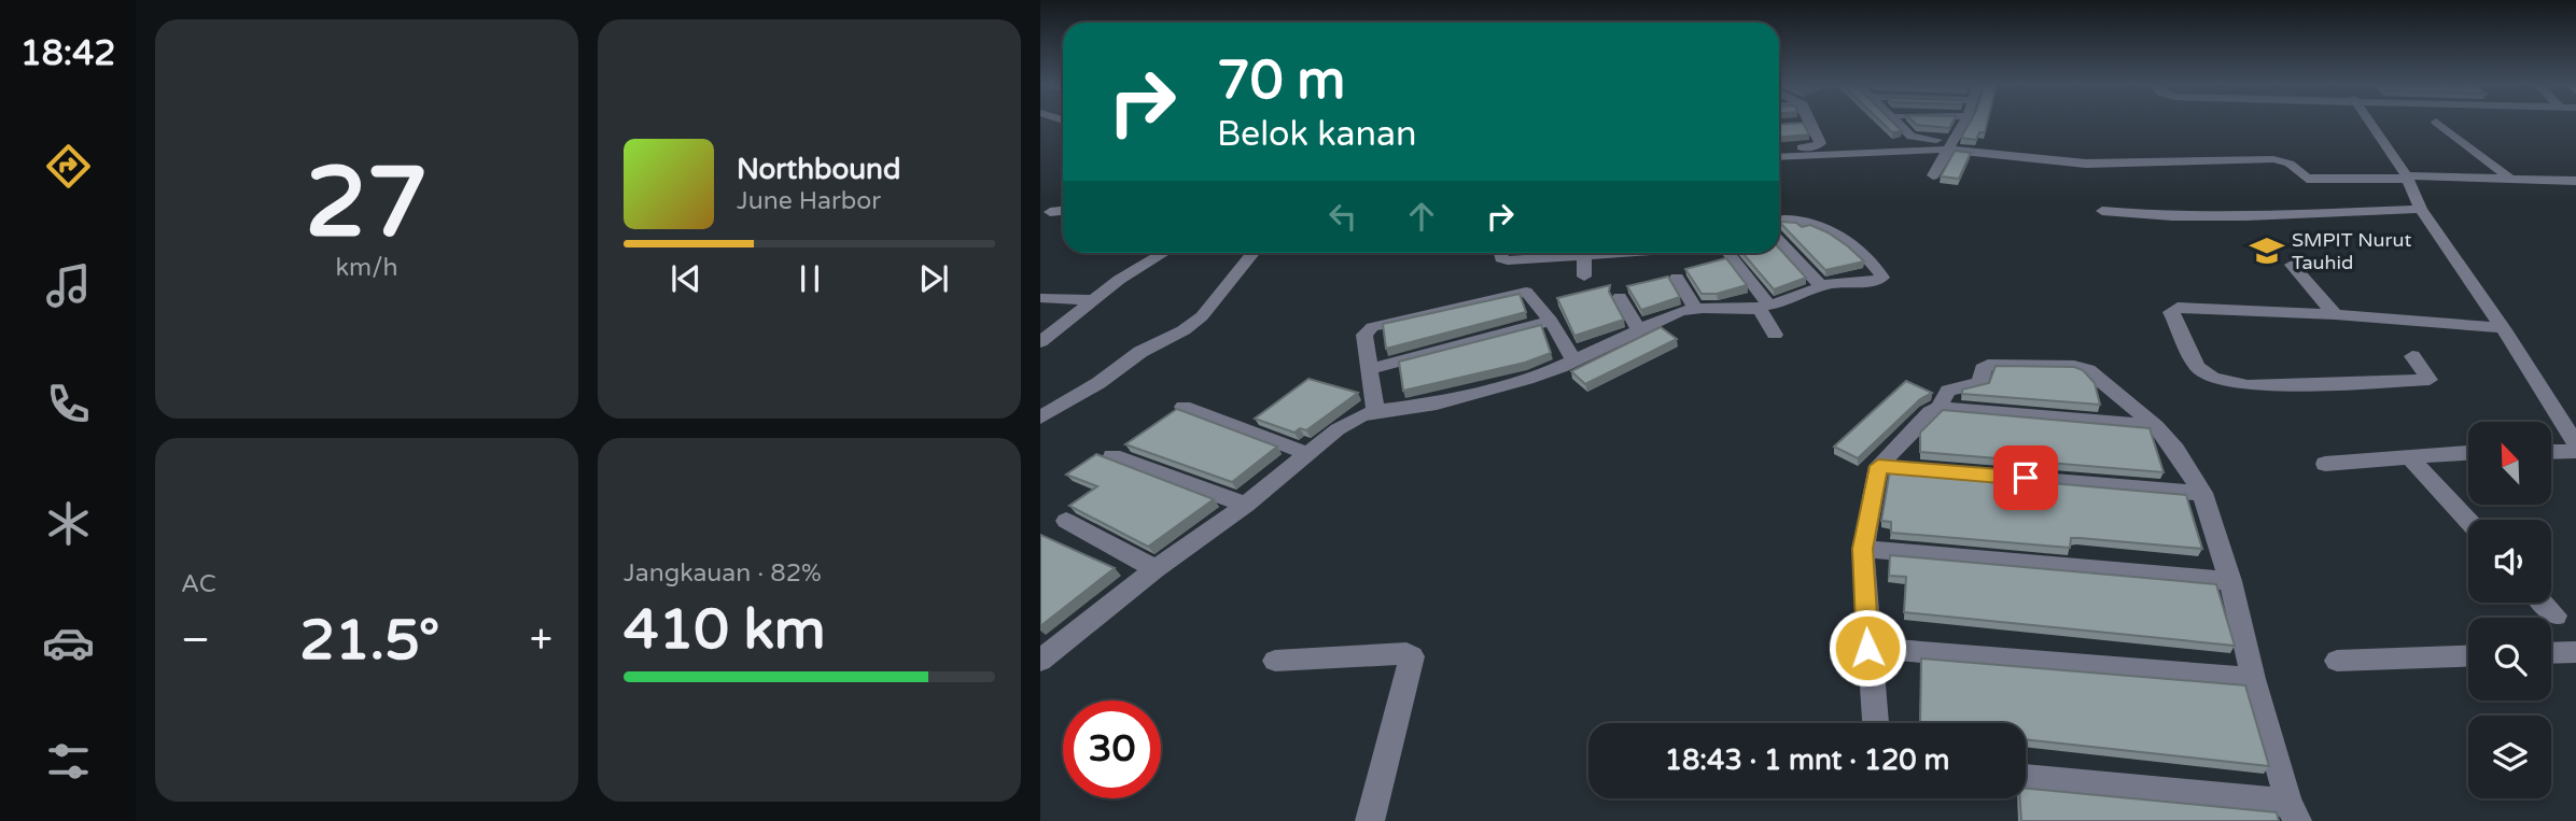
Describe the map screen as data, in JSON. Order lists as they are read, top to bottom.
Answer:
{
  "places": {
    "school or university": ["SMPIT Nurut Tauhid"]
  },
  "north": "top left",
  "page": {
    "tabs": "18:42",
    "tile": [
      ["27", "km/h"],
      "AC",
      ["Jangkauan · 82%", "410 km"]
    ],
    "turn": ["70 m", "Belok kanan"],
    "song": ["Northbound", "June Harbor"],
    "heat": ["−", "21.5°", "+"],
    "limit": "30",
    "trip": "18:43 · 1 mnt · 120 m"
  }
}
